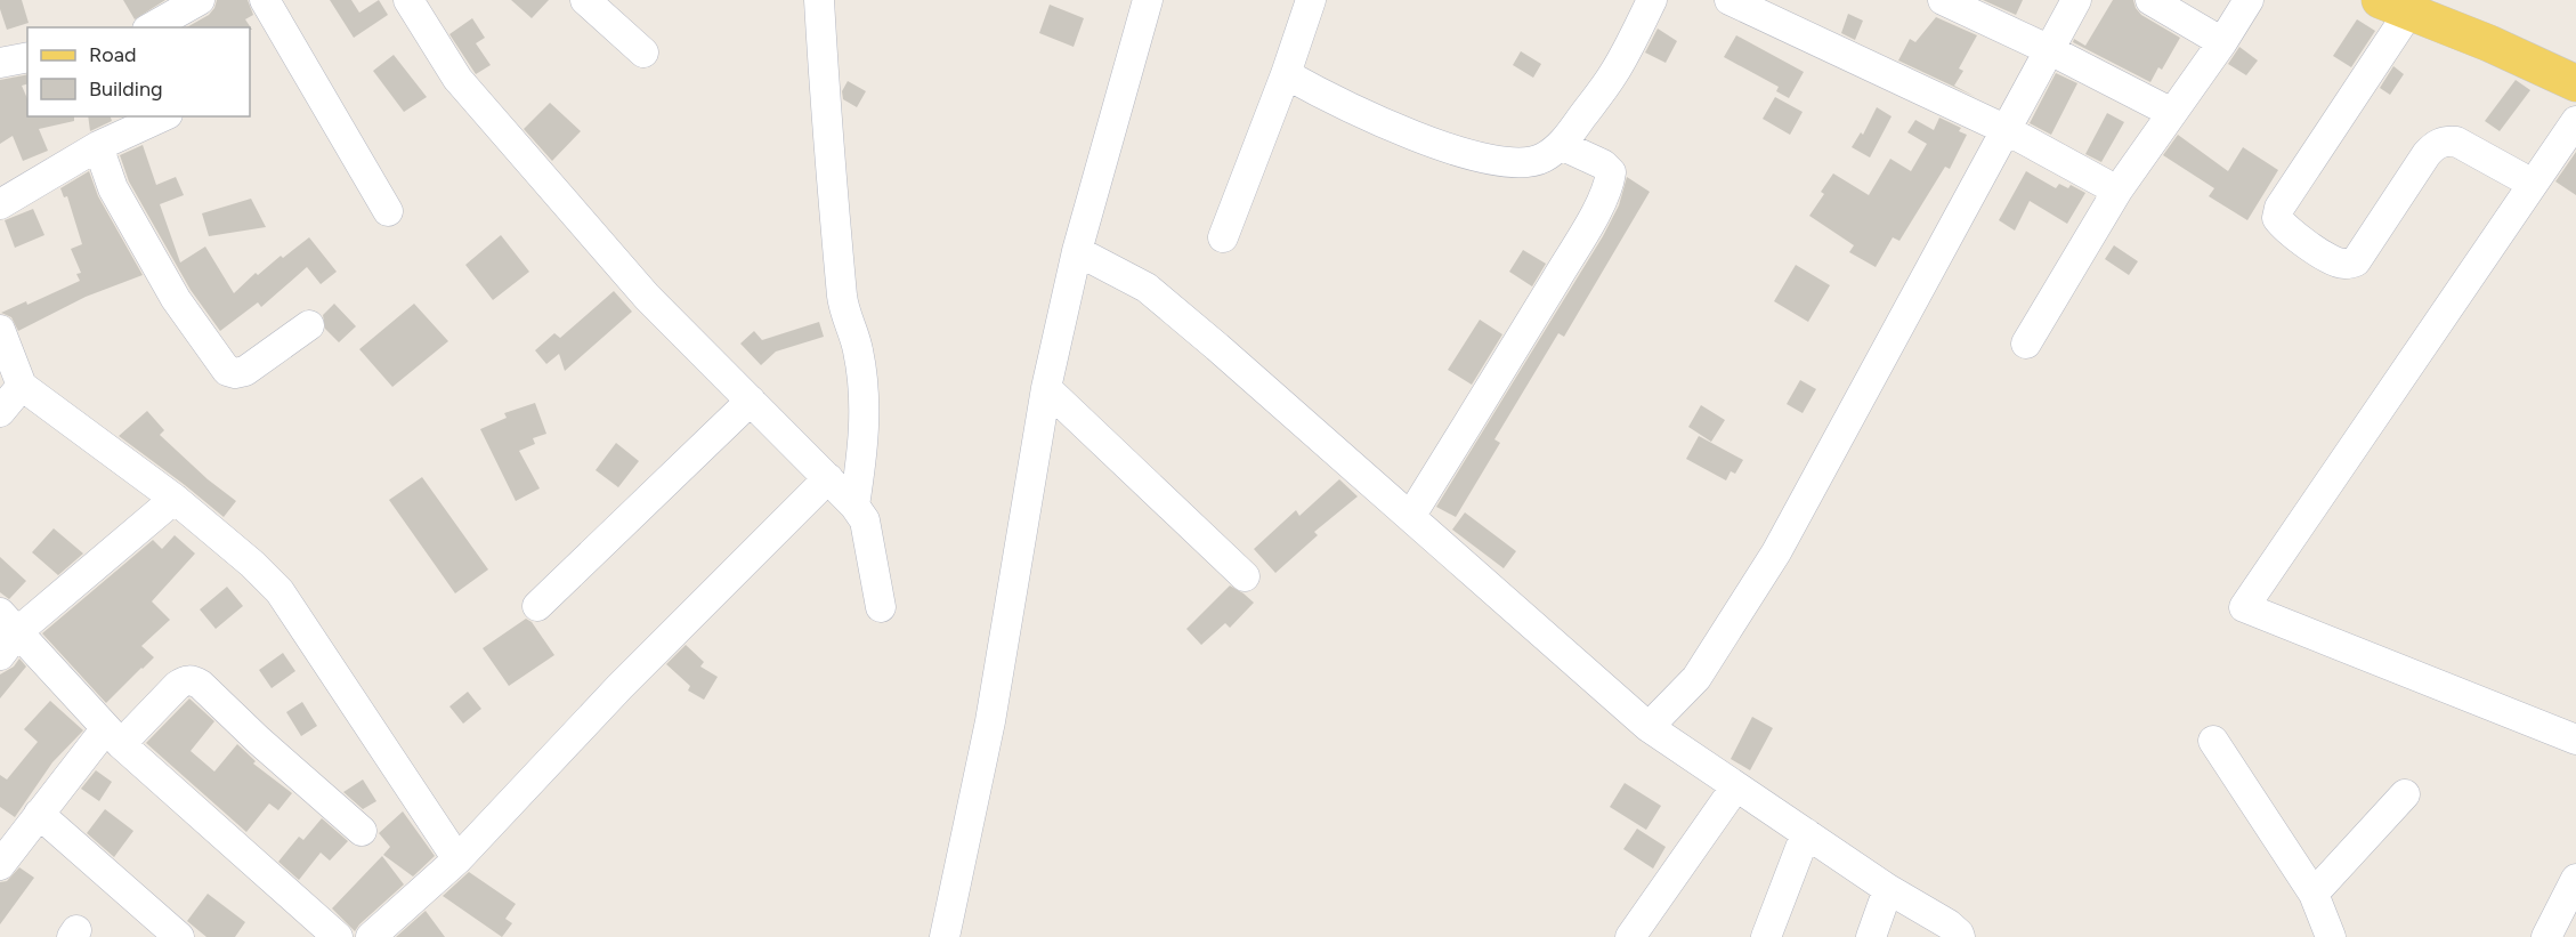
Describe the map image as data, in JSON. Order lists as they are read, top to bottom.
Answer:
{
  "legend": ["Road", "Building"]
}
